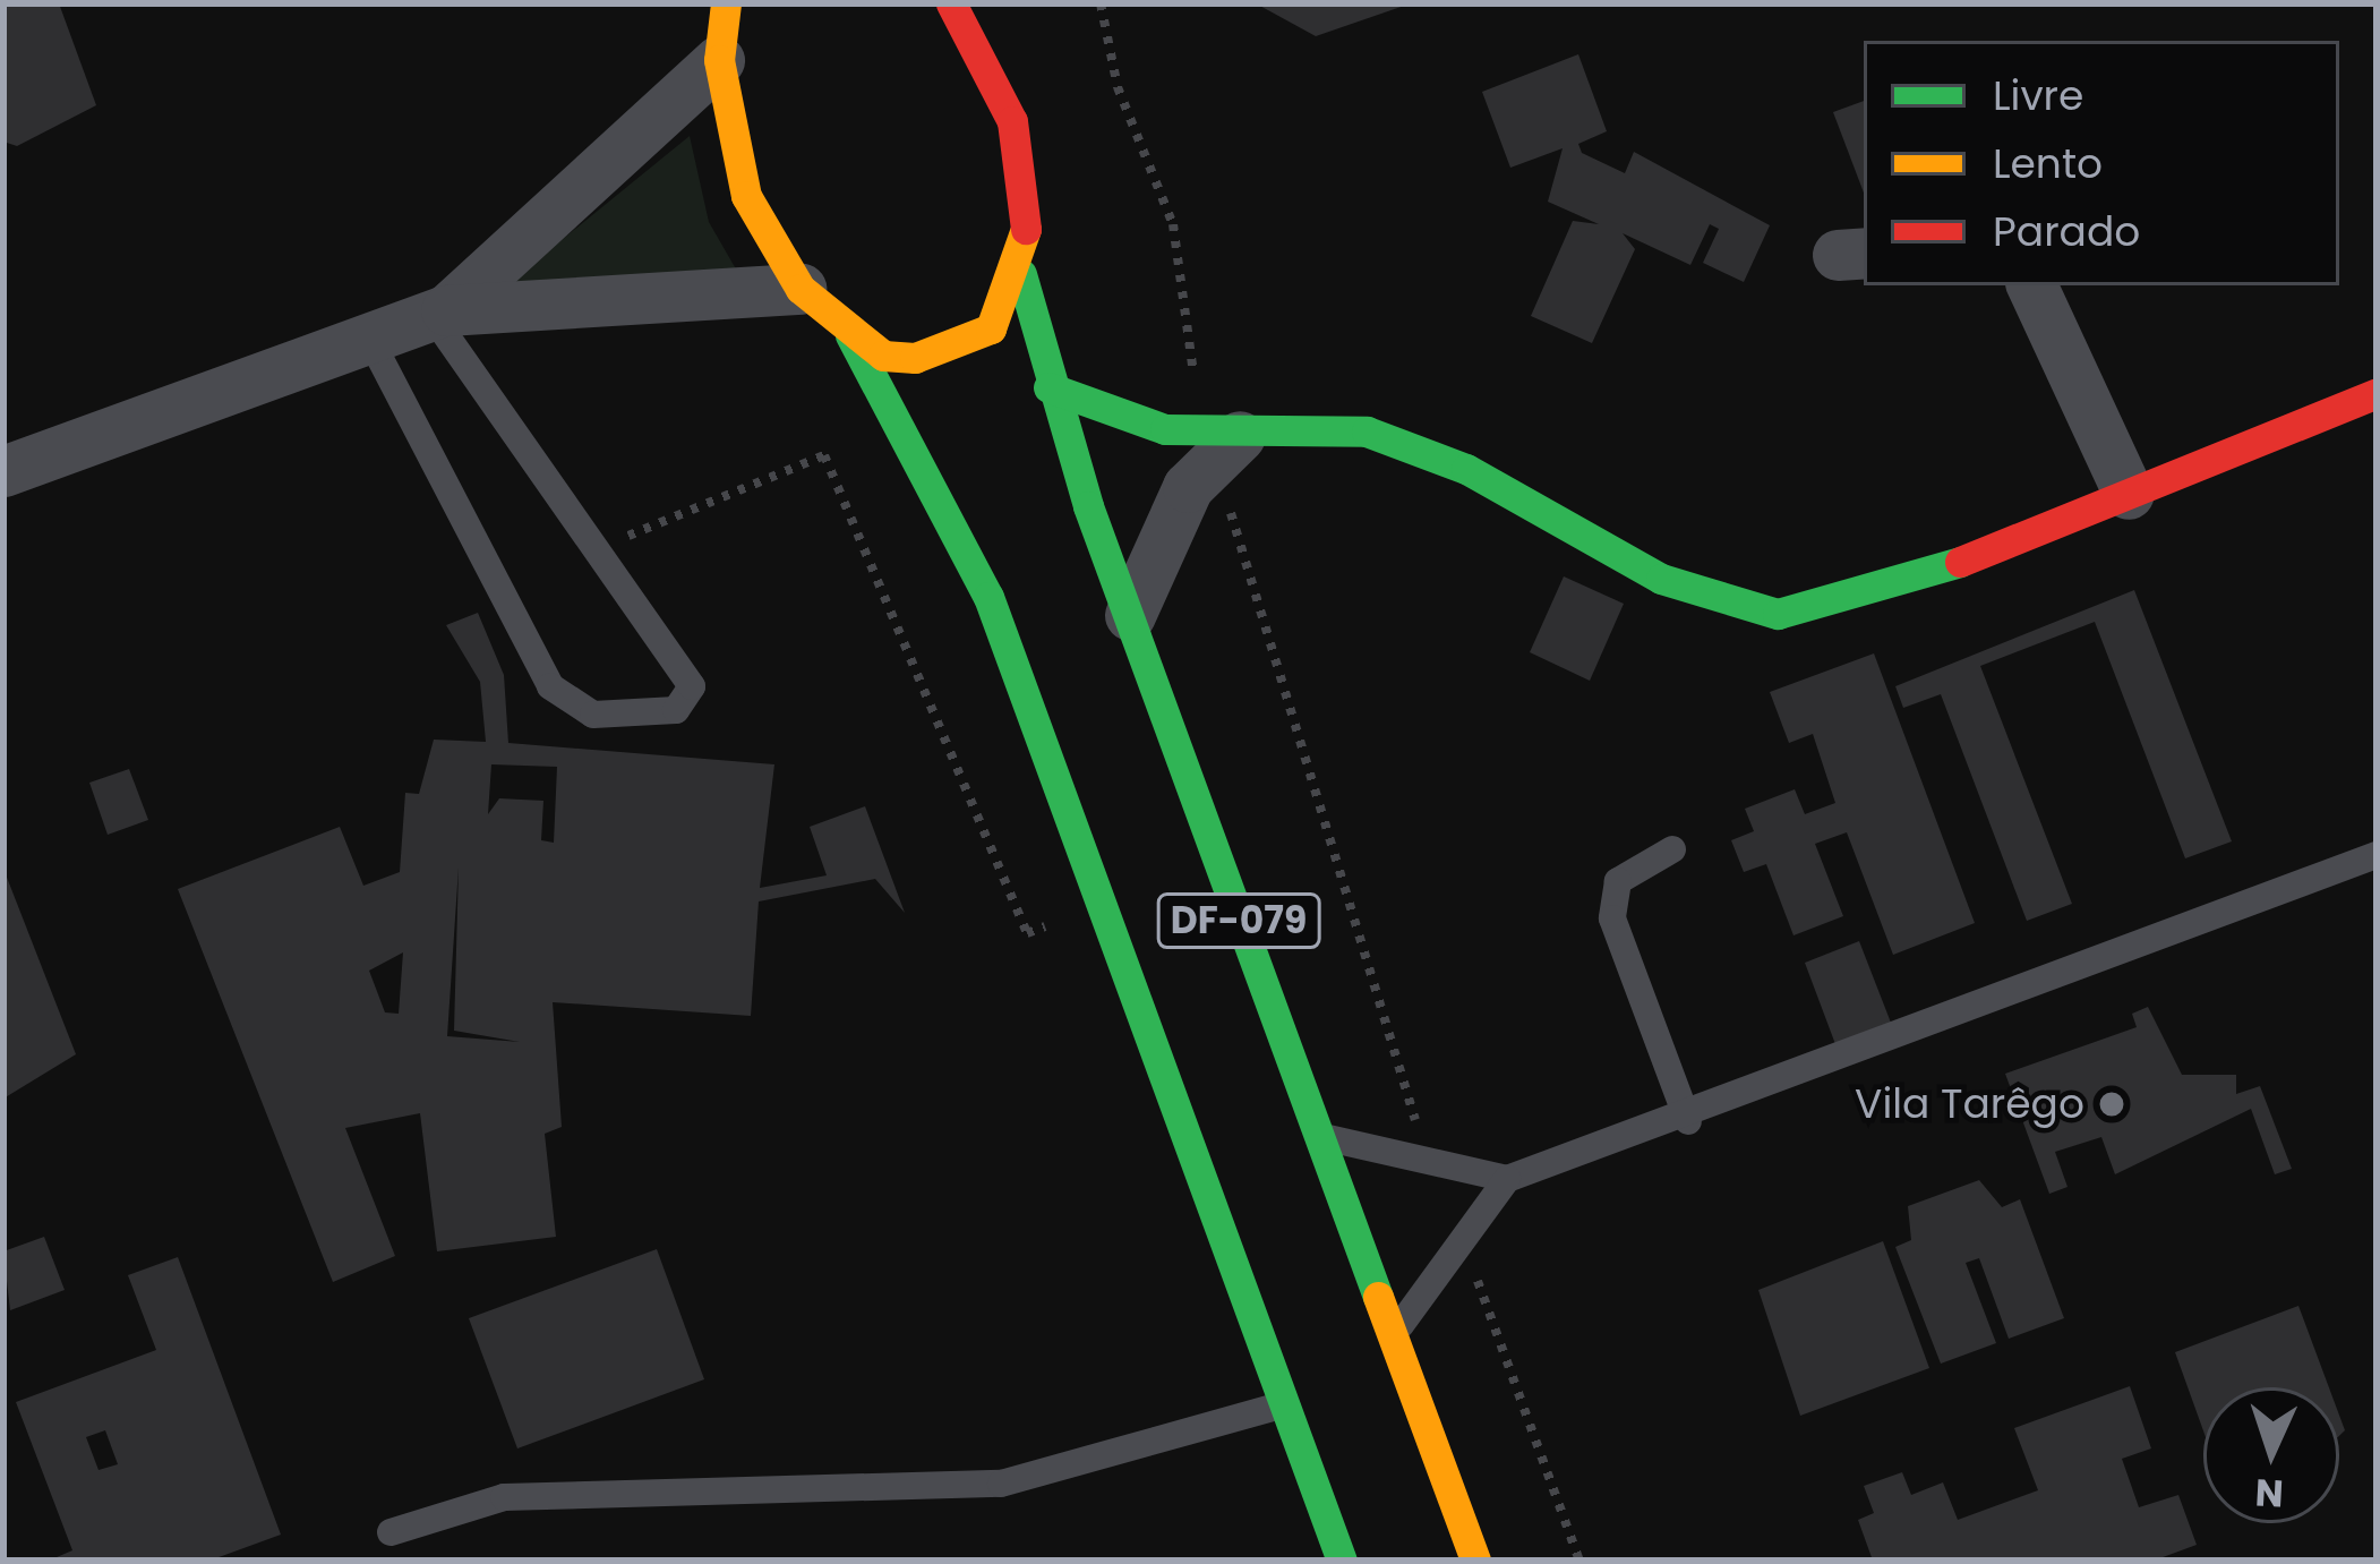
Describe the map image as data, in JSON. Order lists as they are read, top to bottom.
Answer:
{
  "streets": {
    "main road": ["DF-079"]
  },
  "places": ["Vila Tarêgo"],
  "legend": ["Livre", "Lento", "Parado"],
  "north": "bottom"
}
